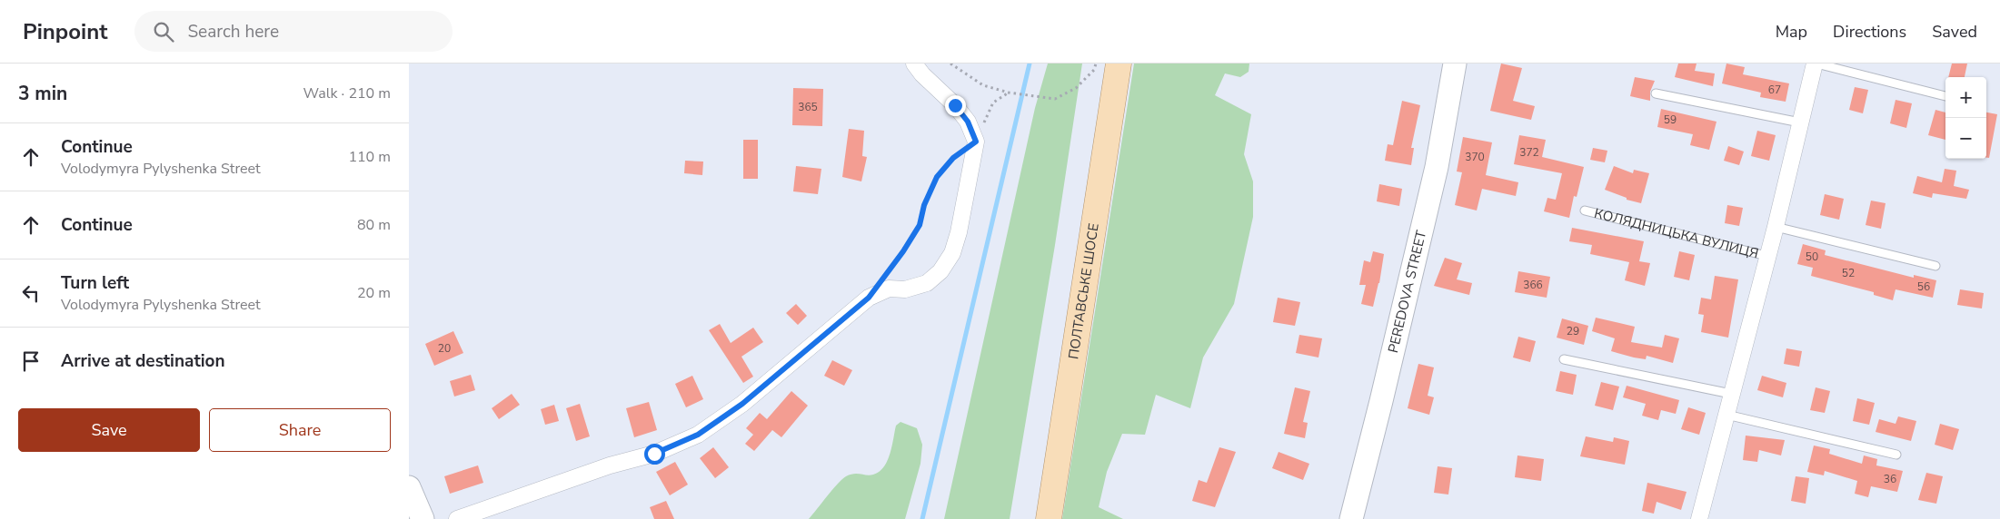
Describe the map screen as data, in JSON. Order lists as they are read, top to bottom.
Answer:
{
  "streets": {
    "main road": ["ПОЛТАВСЬКЕ ШОСЕ"],
    "street": ["КОЛЯДНИЦЬКА ВУЛИЦЯ", "PEREDOVA STREET"]
  },
  "house_numbers": [
    "67",
    "365",
    "59",
    "372",
    "370",
    "50",
    "52",
    "366",
    "56",
    "29",
    "20",
    "36"
  ],
  "page": {
    "header": "Pinpoint",
    "search": "Search here",
    "nav": ["Map", "Directions", "Saved"],
    "heading": ["3 min", "Walk · 210 m"],
    "map_buttons": ["+", "−"],
    "list": [
      ["Continue", "Volodymyra Pylyshenka Street", "110 m"],
      ["Continue", "80 m"],
      ["Turn left", "Volodymyra Pylyshenka Street", "20 m"],
      "Arrive at destination"
    ],
    "buttons": ["Save", "Share"]
  }
}
